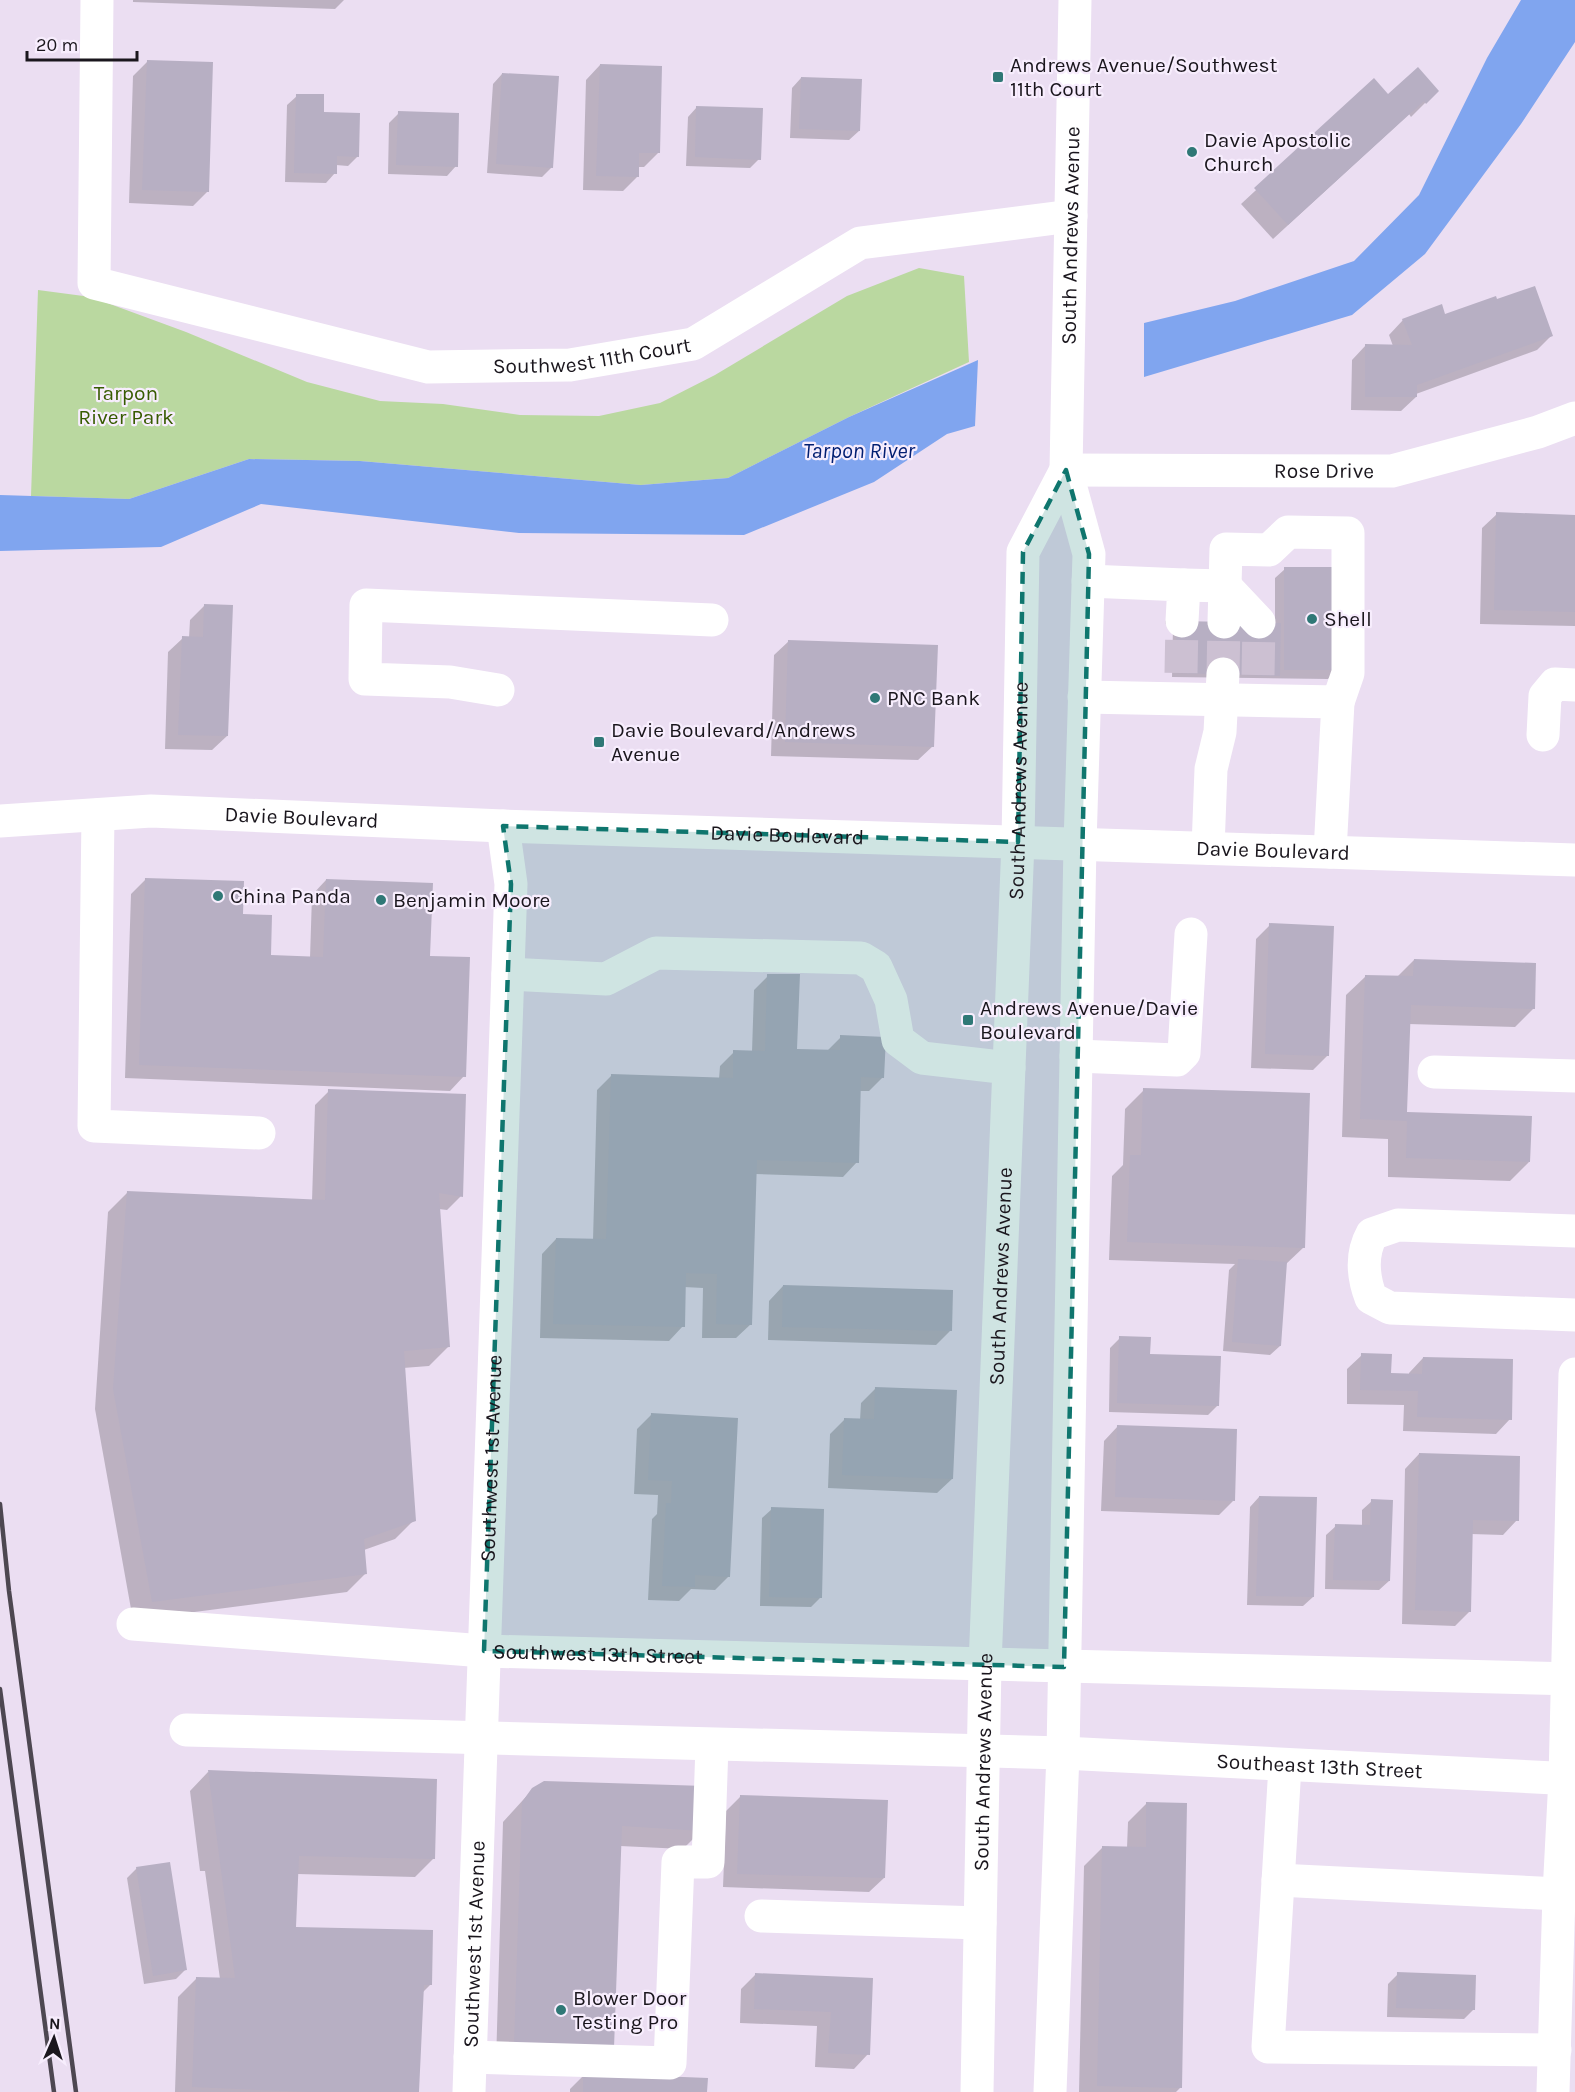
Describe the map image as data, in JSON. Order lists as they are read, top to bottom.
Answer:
{
  "streets": {
    "street": [
      "South Andrews Avenue",
      "Southwest 11th Court",
      "Rose Drive",
      "Davie Boulevard",
      "Southwest 1st Avenue",
      "Southwest 13th Street",
      "Southeast 13th Street"
    ]
  },
  "crossings": [
    ["South Andrews Avenue", "Southwest 11th Court"],
    ["South Andrews Avenue", "Rose Drive"],
    ["South Andrews Avenue", "Davie Boulevard"],
    ["South Andrews Avenue", "Southwest 13th Street"],
    ["South Andrews Avenue", "Southeast 13th Street"],
    ["Davie Boulevard", "Southwest 1st Avenue"],
    ["Southwest 1st Avenue", "Southwest 13th Street"]
  ],
  "water": ["Tarpon River"],
  "parks": ["Tarpon River Park"],
  "places": {
    "transit": ["Andrews Avenue/Southwest 11th Court", "Davie Boulevard/Andrews Avenue", "Andrews Avenue/Davie Boulevard"],
    "other": [
      "Davie Apostolic Church",
      "Shell",
      "PNC Bank",
      "China Panda",
      "Benjamin Moore",
      "Blower Door Testing Pro"
    ]
  },
  "scale_bar": "20 m",
  "north": "top"
}
